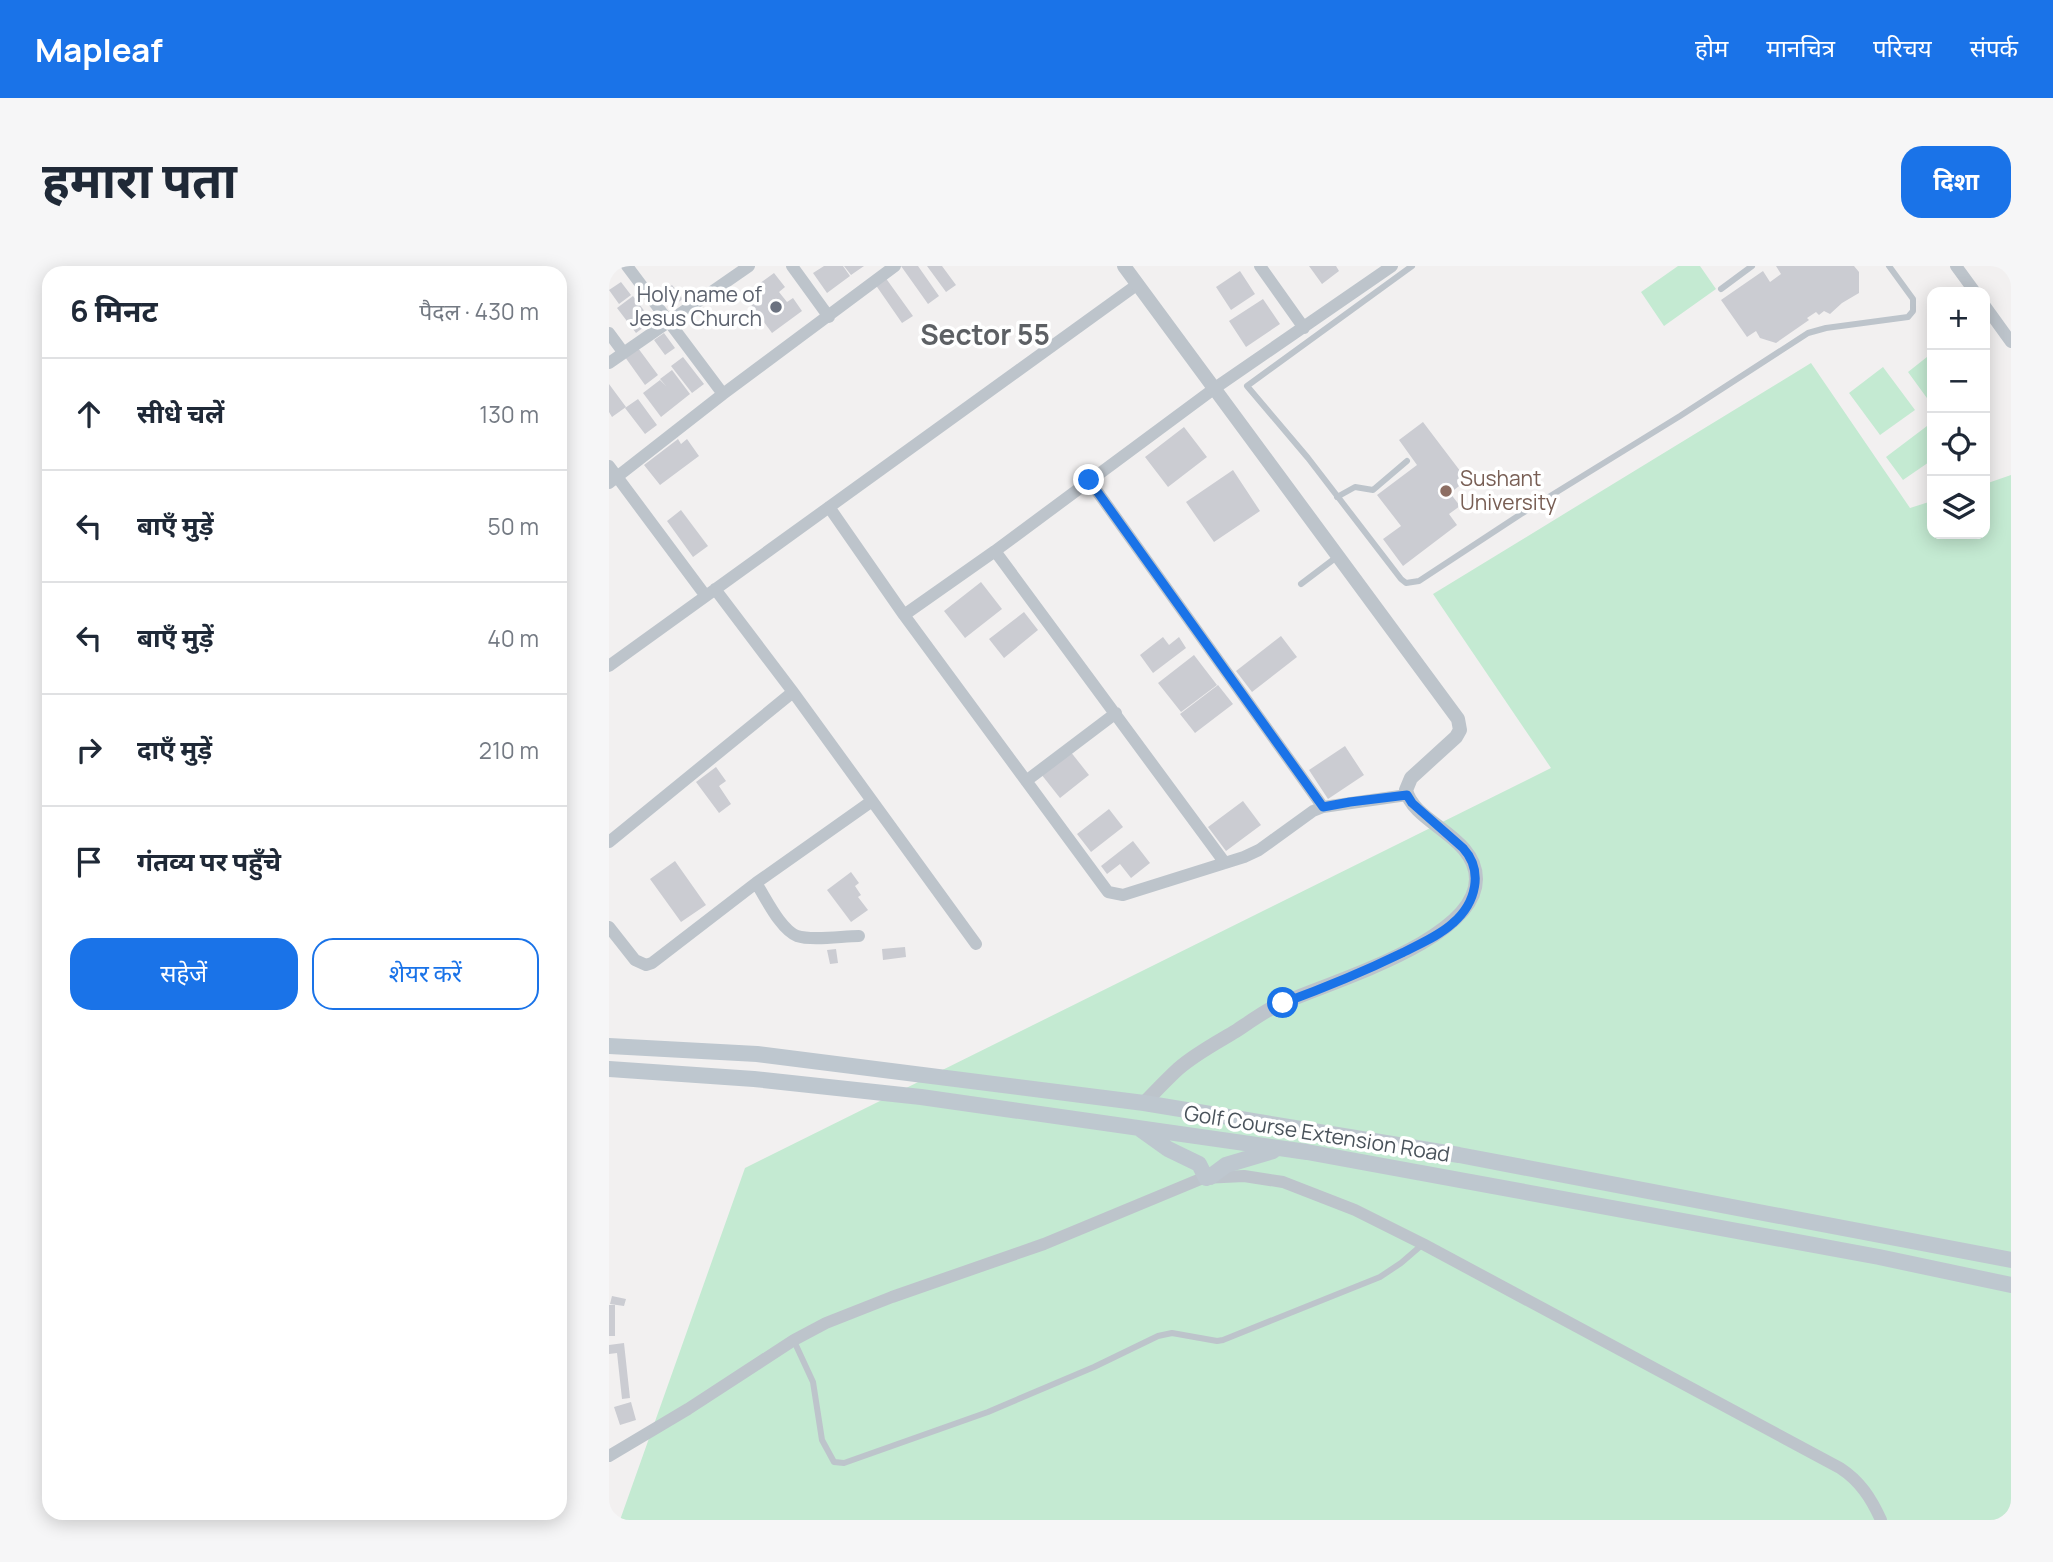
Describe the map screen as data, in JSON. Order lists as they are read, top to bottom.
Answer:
{
  "streets": {
    "main road": ["Golf Course Extension Road"]
  },
  "districts": ["Sector 55"],
  "places": ["Holy name of Jesus Church", "Sushant University"],
  "page": {
    "header": "Mapleaf",
    "nav": [
      "होम",
      "मानचित्र",
      "परिचय",
      "संपर्क"
    ],
    "title": "हमारा पता",
    "buttons": [
      "दिशा",
      ["सहेजें", "शेयर करें"]
    ],
    "heading": ["6 मिनट", "पैदल · 430 m"],
    "map_buttons": ["+", "−"],
    "list": [
      ["सीधे चलें", "130 m"],
      ["बाएँ मुड़ें", "50 m"],
      ["बाएँ मुड़ें", "40 m"],
      ["दाएँ मुड़ें", "210 m"],
      "गंतव्य पर पहुँचे"
    ]
  }
}
